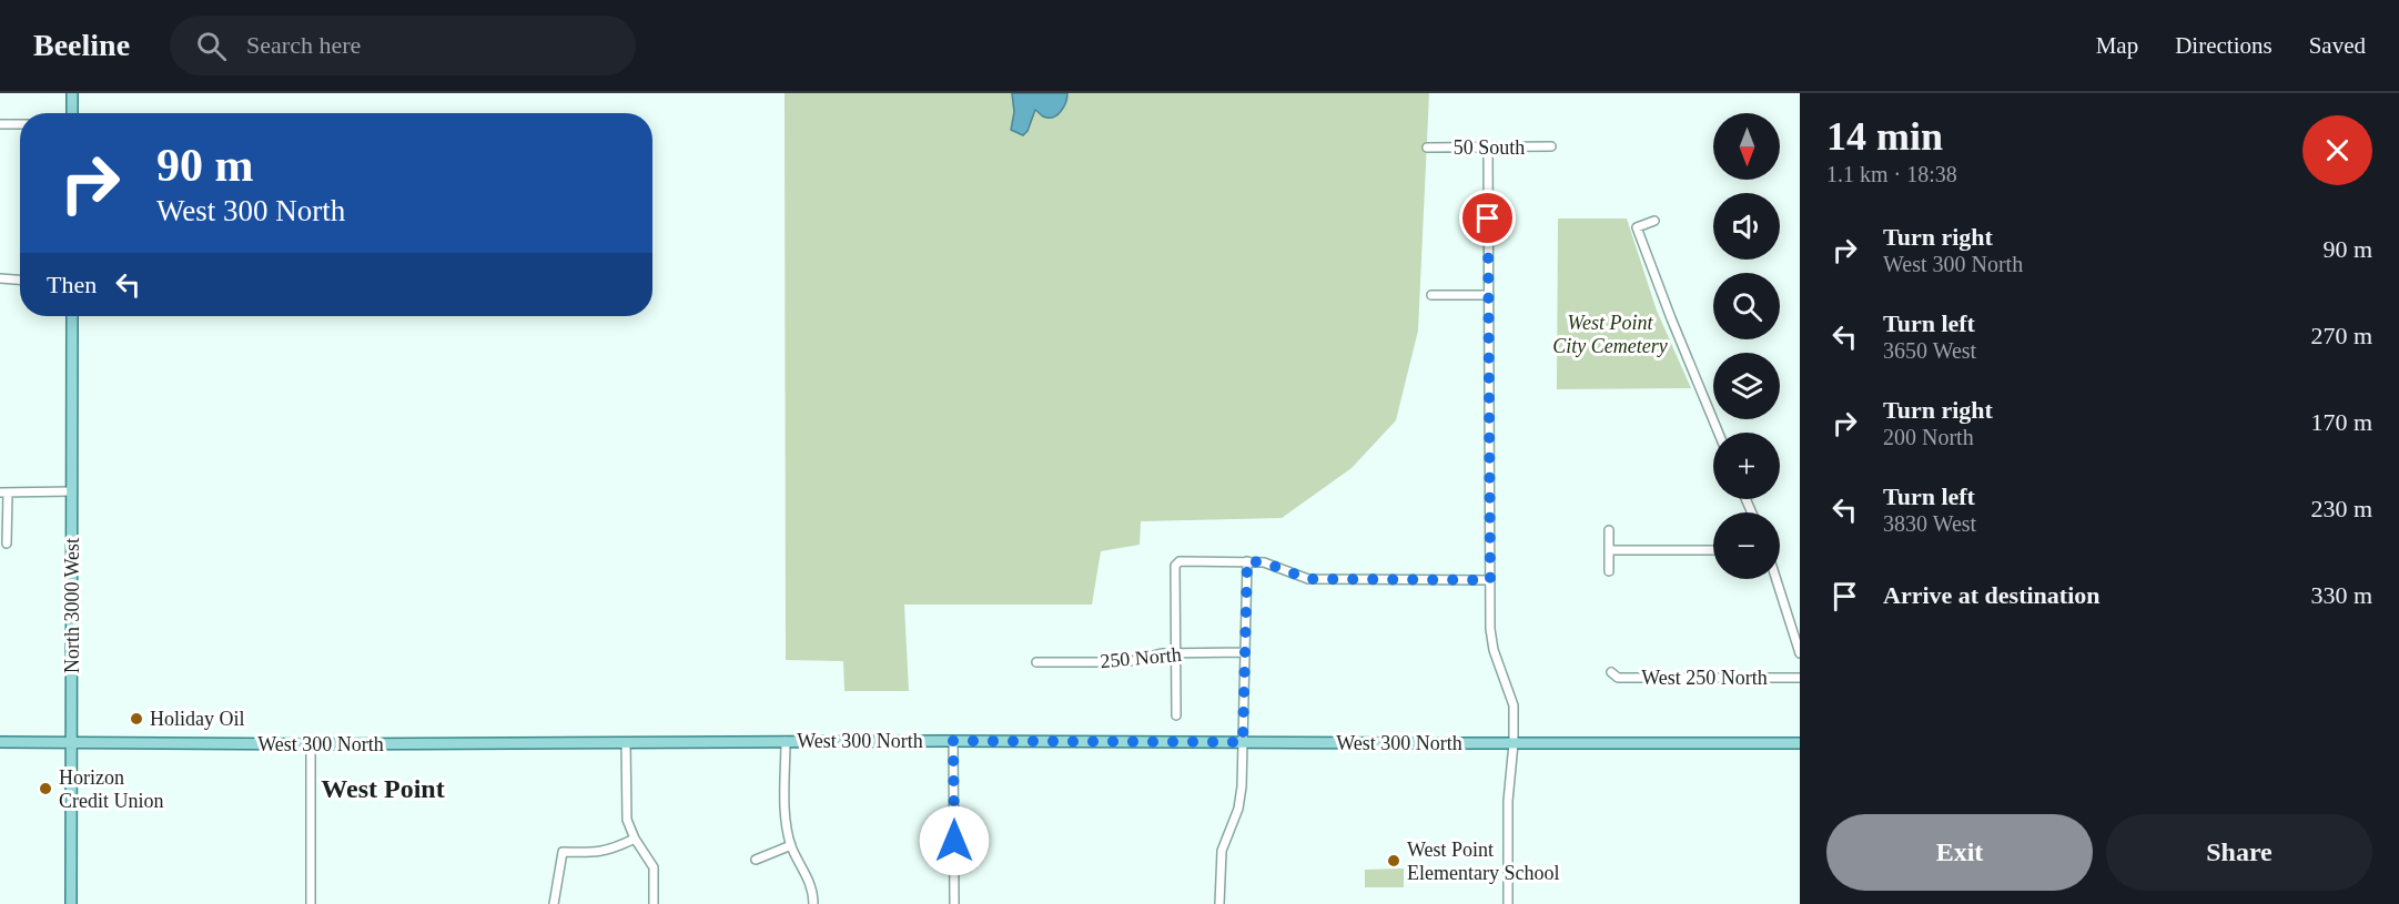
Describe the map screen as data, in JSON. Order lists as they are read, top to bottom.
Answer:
{
  "streets": {
    "main road": ["North 3000 West", "West 300 North"],
    "street": ["50 South", "250 North", "West 250 North"]
  },
  "crossings": [
    ["North 3000 West", "West 300 North"]
  ],
  "districts": ["West Point"],
  "parks": ["West Point City Cemetery"],
  "places": ["Holiday Oil", "Horizon Credit Union", "West Point Elementary School"],
  "north": "bottom",
  "page": {
    "header": "Beeline",
    "search": "Search here",
    "nav": ["Map", "Directions", "Saved"],
    "heading": ["14 min", "1.1 km · 18:38"],
    "map_buttons": ["+", "−"],
    "turn": ["90 m", "West 300 North"],
    "list": [
      {
        "name": "Turn right",
        "note": "West 300 North",
        "value": "90 m"
      },
      {
        "name": "Turn left",
        "note": "3650 West",
        "value": "270 m"
      },
      {
        "name": "Turn right",
        "note": "200 North",
        "value": "170 m"
      },
      {
        "name": "Turn left",
        "note": "3830 West",
        "value": "230 m"
      },
      {
        "name": "Arrive at destination",
        "value": "330 m"
      }
    ],
    "then": "Then",
    "buttons": ["Exit", "Share"]
  }
}
